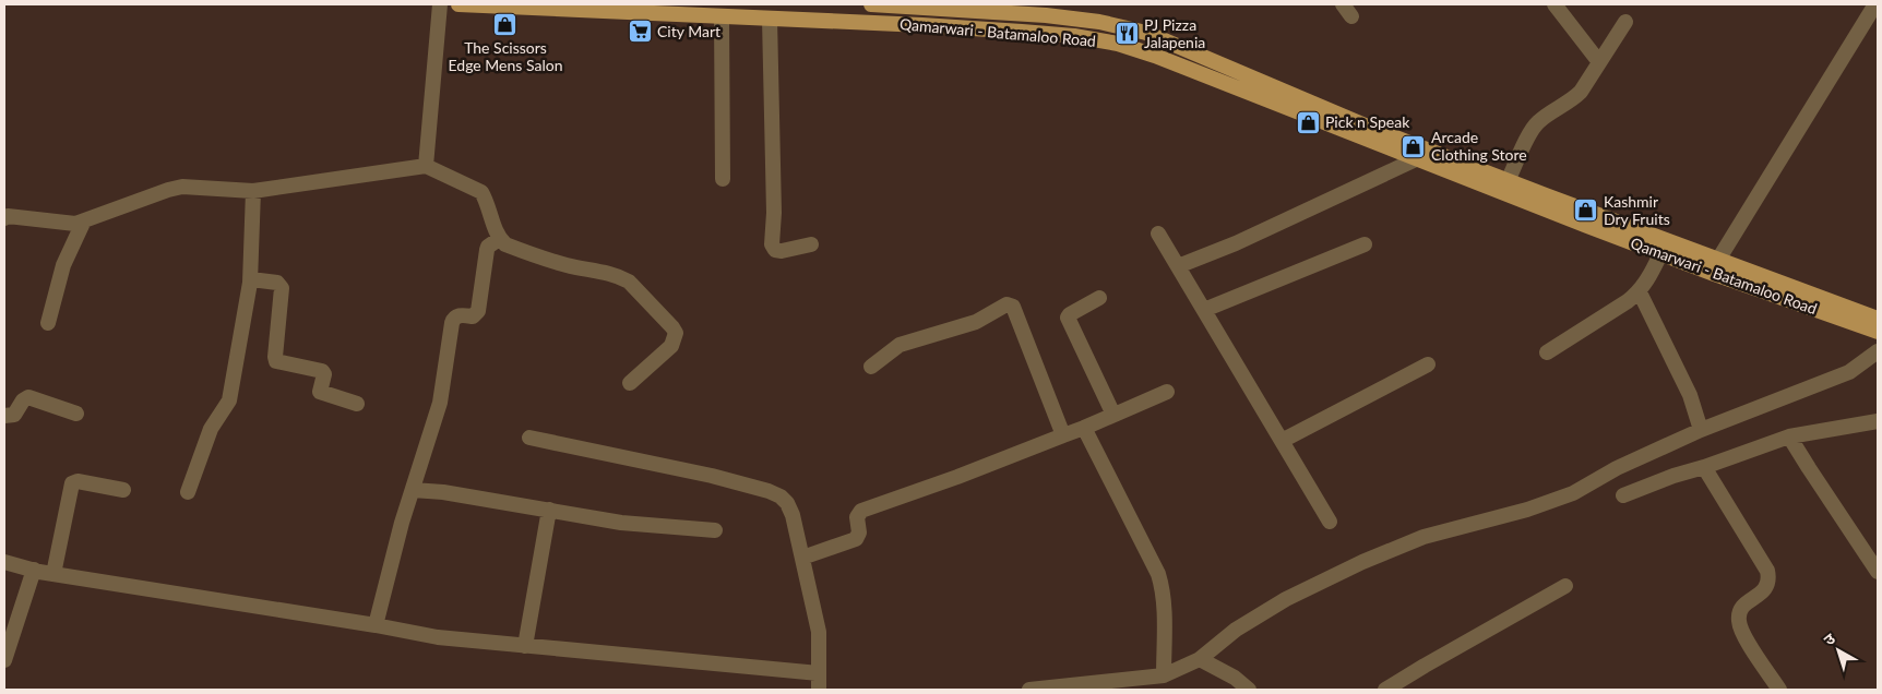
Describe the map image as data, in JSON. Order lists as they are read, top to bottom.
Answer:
{
  "streets": {
    "main road": ["Qamarwari - Batamaloo Road"]
  },
  "places": {
    "shop": [
      "The Scissors Edge Mens Salon",
      "Pick n Speak",
      "Arcade Clothing Store",
      "Kashmir Dry Fruits"
    ],
    "supermarket": ["City Mart"],
    "restaurant": ["PJ Pizza Jalapenia"]
  },
  "north": "top left"
}
